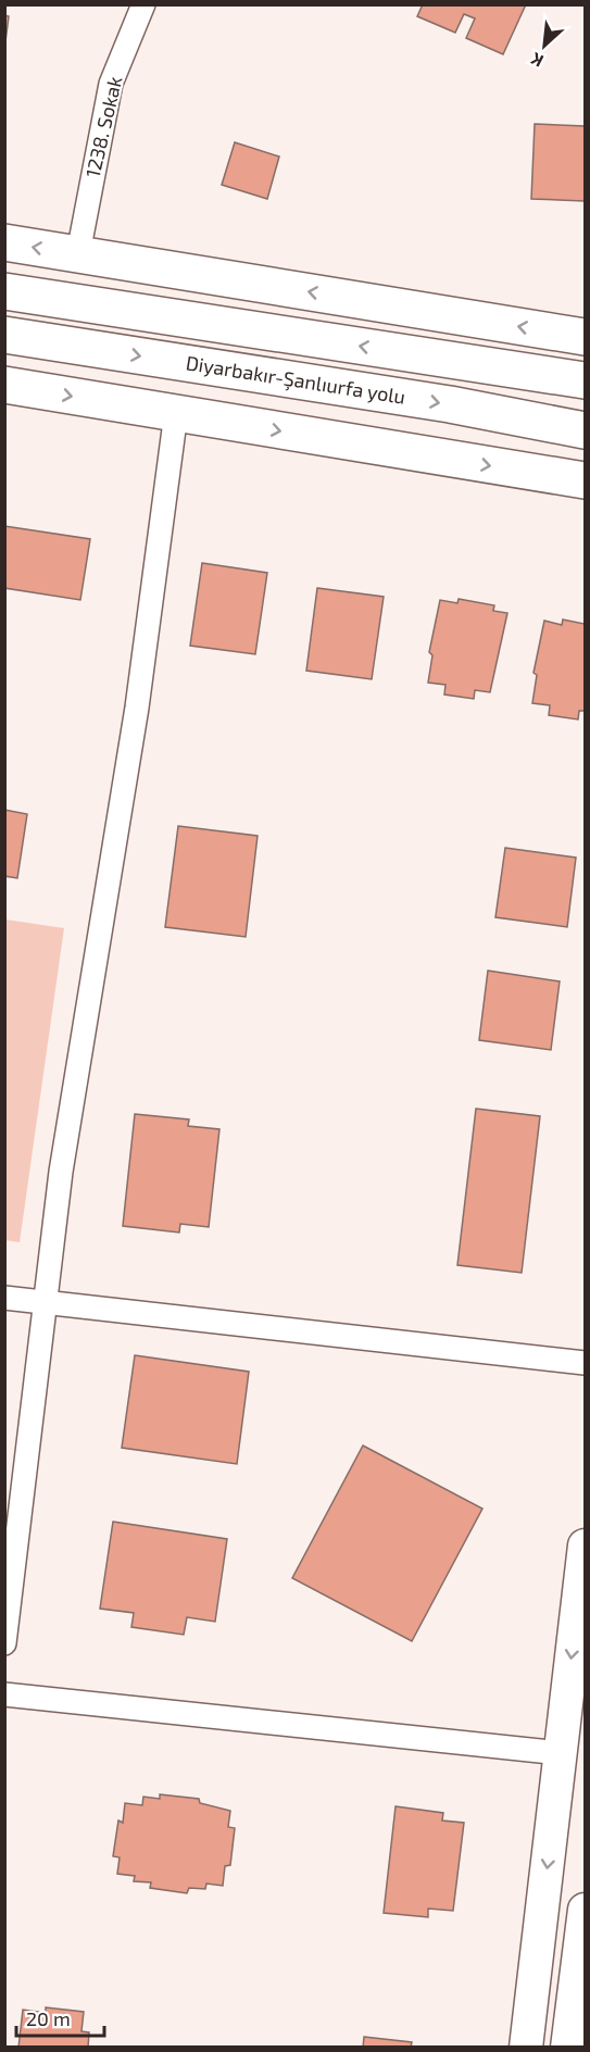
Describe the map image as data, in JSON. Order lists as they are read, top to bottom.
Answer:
{
  "streets": {
    "highway": ["Diyarbakır-Şanlıurfa yolu"],
    "street": ["1238. Sokak"]
  },
  "scale_bar": "20 m",
  "north": "bottom left"
}
